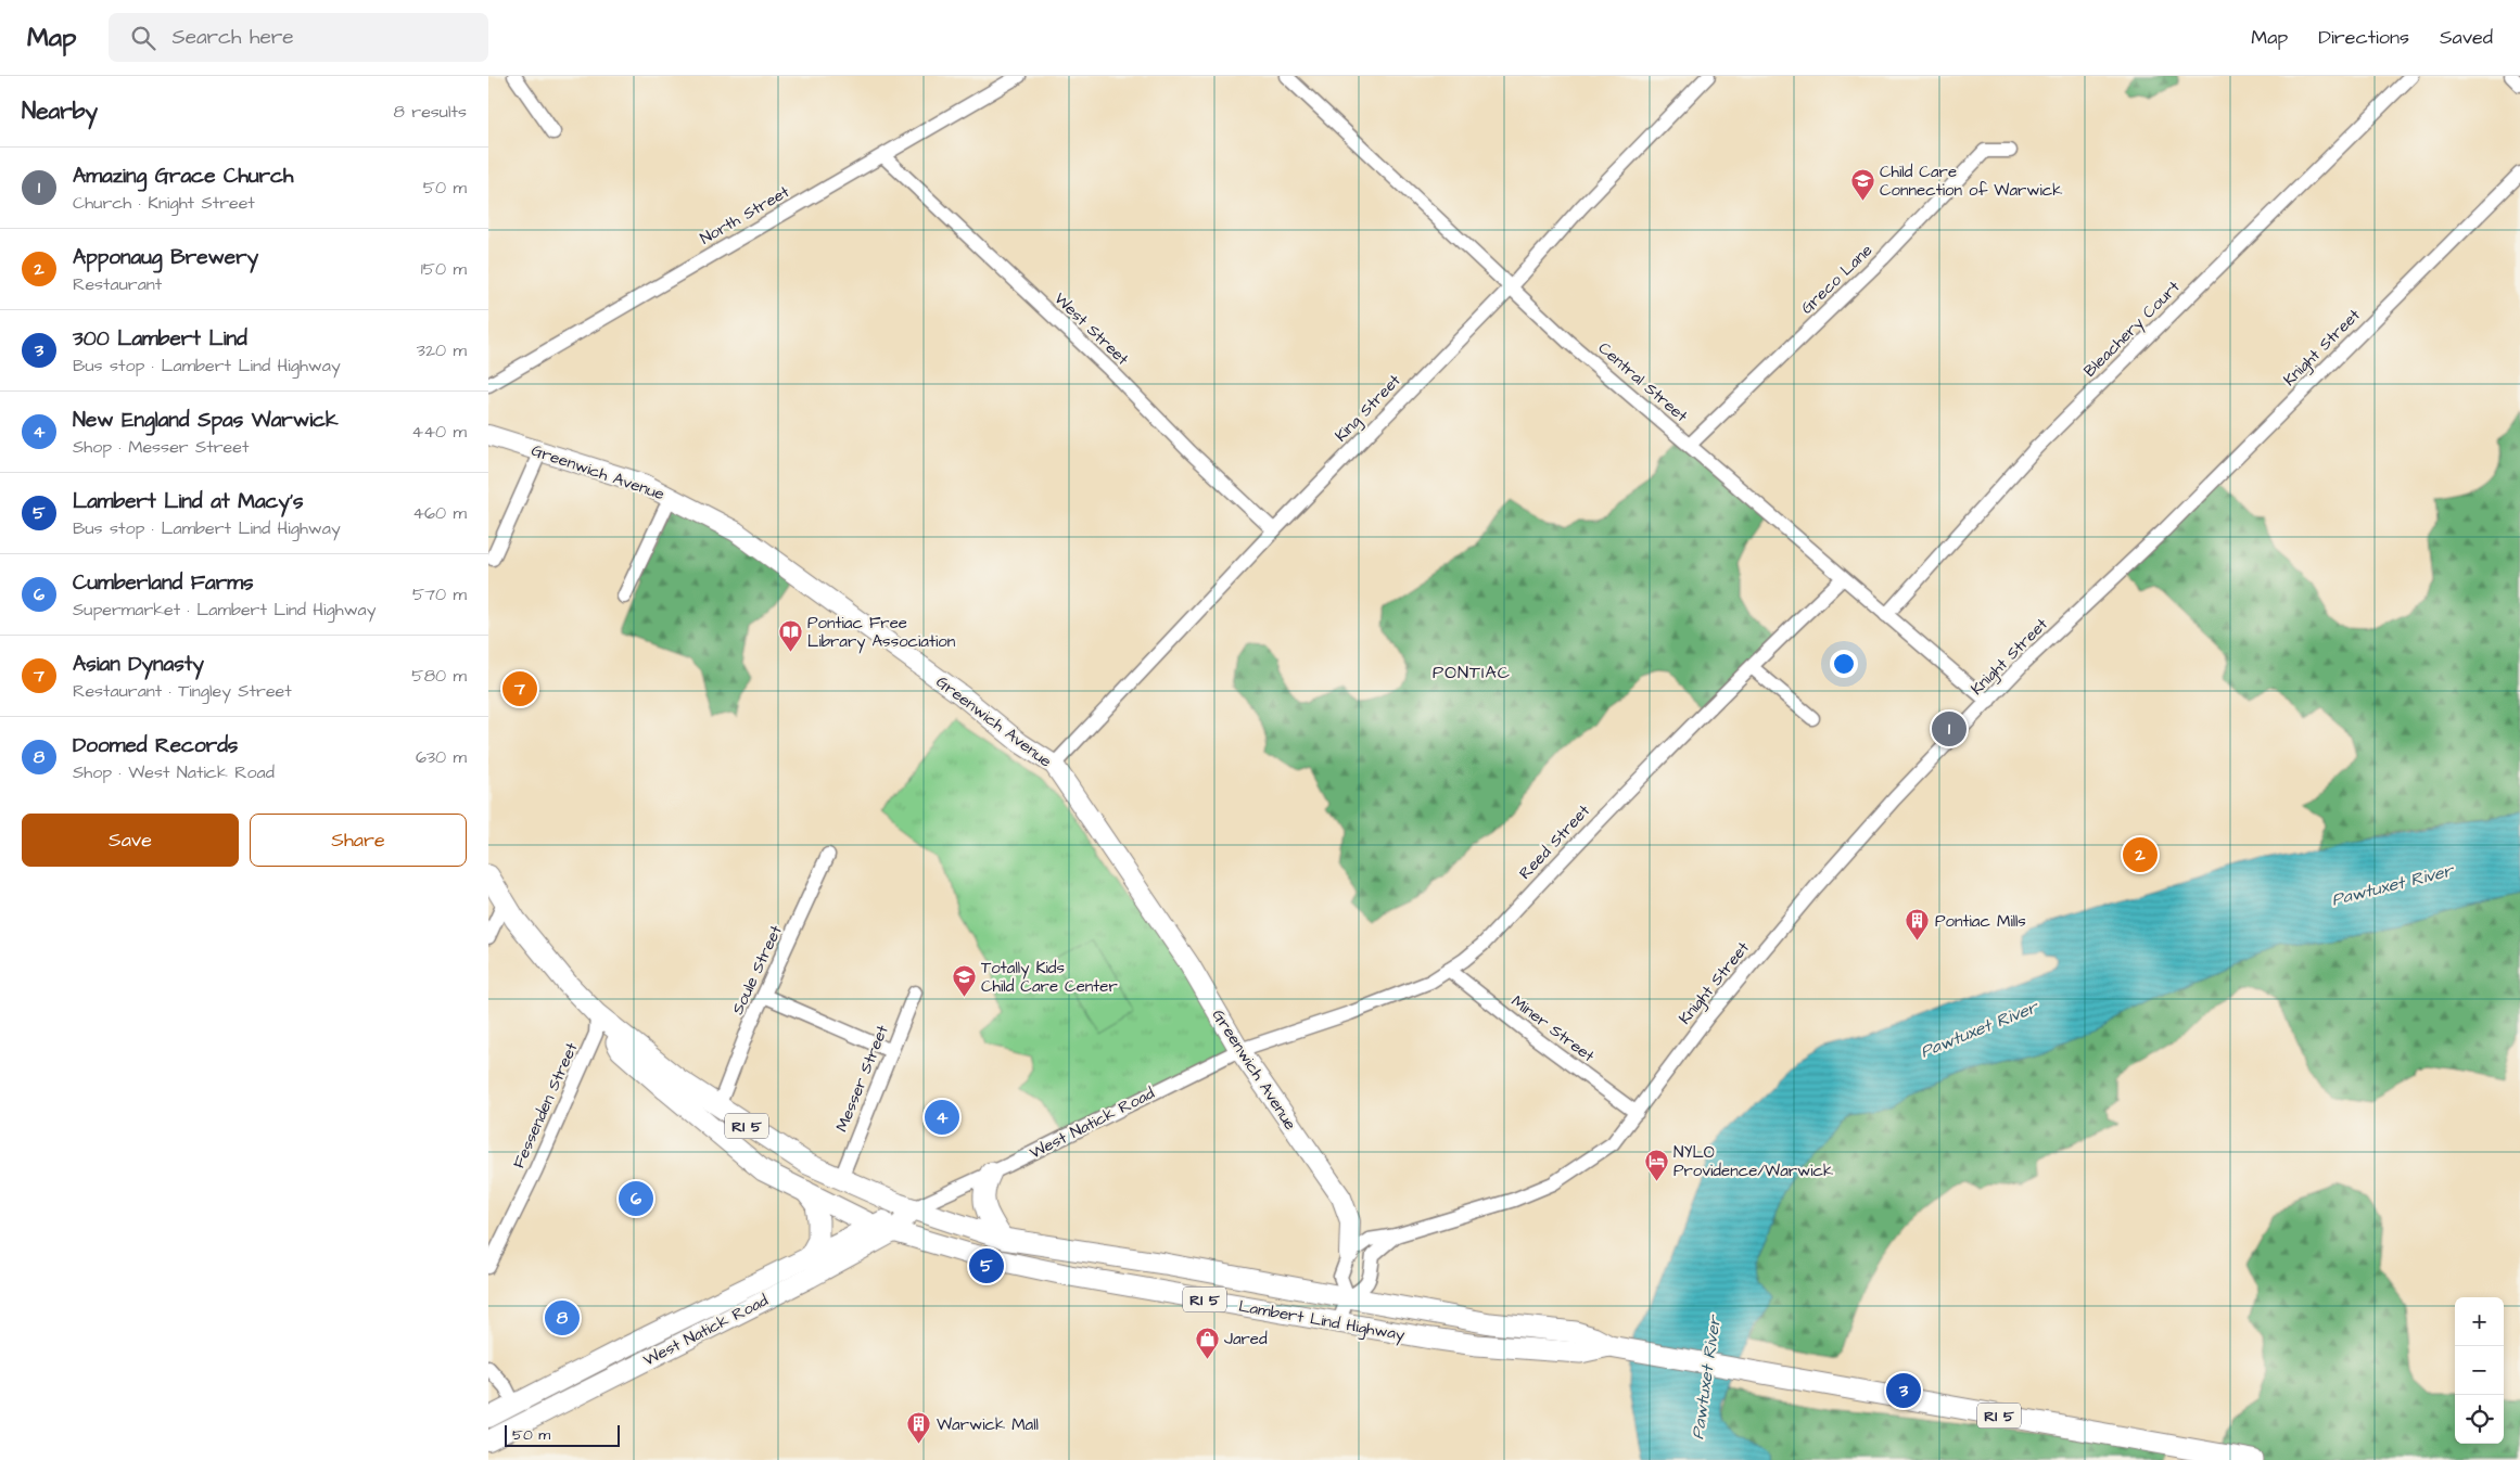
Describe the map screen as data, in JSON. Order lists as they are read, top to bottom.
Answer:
{
  "streets": {
    "main road": ["RI 5", "Lambert Lind Highway"],
    "street": [
      "North Street",
      "Greco Lane",
      "West Street",
      "Bleachery Court",
      "Knight Street",
      "Central Street",
      "King Street",
      "Greenwich Avenue",
      "Reed Street",
      "Soule Street",
      "Miner Street",
      "Messer Street",
      "Fessenden Street",
      "West Natick Road"
    ]
  },
  "crossings": [
    ["North Street", "West Street"],
    ["Greco Lane", "Central Street"],
    ["West Street", "King Street"],
    ["Bleachery Court", "Central Street"],
    ["Knight Street", "Central Street"],
    ["Knight Street", "Greenwich Avenue"],
    ["Knight Street", "Miner Street"],
    ["Knight Street", "Lambert Lind Highway"],
    ["Central Street", "King Street"],
    ["Central Street", "Reed Street"],
    ["King Street", "Greenwich Avenue"],
    ["Greenwich Avenue", "Reed Street"],
    ["Greenwich Avenue", "West Natick Road"],
    ["Reed Street", "Miner Street"],
    ["Reed Street", "West Natick Road"],
    ["Messer Street", "Lambert Lind Highway"],
    ["Fessenden Street", "Lambert Lind Highway"],
    ["West Natick Road", "Lambert Lind Highway"]
  ],
  "districts": ["PONTIAC"],
  "water": ["Pawtuxet River"],
  "places": {
    "school or university": ["Child Care Connection of Warwick", "Totally Kids Child Care Center"],
    "library": ["Pontiac Free Library Association"],
    "building": ["Pontiac Mills", "Warwick Mall"],
    "hotel": ["NYLO Providence/Warwick"],
    "shop": ["Jared"]
  },
  "scale_bar": "50 m",
  "page": {
    "header": "Map",
    "search": "Search here",
    "nav": ["Map", "Directions", "Saved"],
    "heading": ["Nearby", "8 results"],
    "list": [
      {
        "mark": "1",
        "name": "Amazing Grace Church",
        "note": "Church · Knight Street",
        "value": "50 m"
      },
      {
        "mark": "2",
        "name": "Apponaug Brewery",
        "note": "Restaurant",
        "value": "150 m"
      },
      {
        "mark": "3",
        "name": "300 Lambert Lind",
        "note": "Bus stop · Lambert Lind Highway",
        "value": "320 m"
      },
      {
        "mark": "4",
        "name": "New England Spas Warwick",
        "note": "Shop · Messer Street",
        "value": "440 m"
      },
      {
        "mark": "5",
        "name": "Lambert Lind at Macy's",
        "note": "Bus stop · Lambert Lind Highway",
        "value": "460 m"
      },
      {
        "mark": "6",
        "name": "Cumberland Farms",
        "note": "Supermarket · Lambert Lind Highway",
        "value": "570 m"
      },
      {
        "mark": "7",
        "name": "Asian Dynasty",
        "note": "Restaurant · Tingley Street",
        "value": "580 m"
      },
      {
        "mark": "8",
        "name": "Doomed Records",
        "note": "Shop · West Natick Road",
        "value": "630 m"
      }
    ],
    "pins": [
      "7",
      "1",
      "2",
      "4",
      "6",
      "5",
      "8",
      "3"
    ],
    "buttons": ["Save", "Share"],
    "map_buttons": ["+", "−"],
    "scale": "50 m"
  }
}
